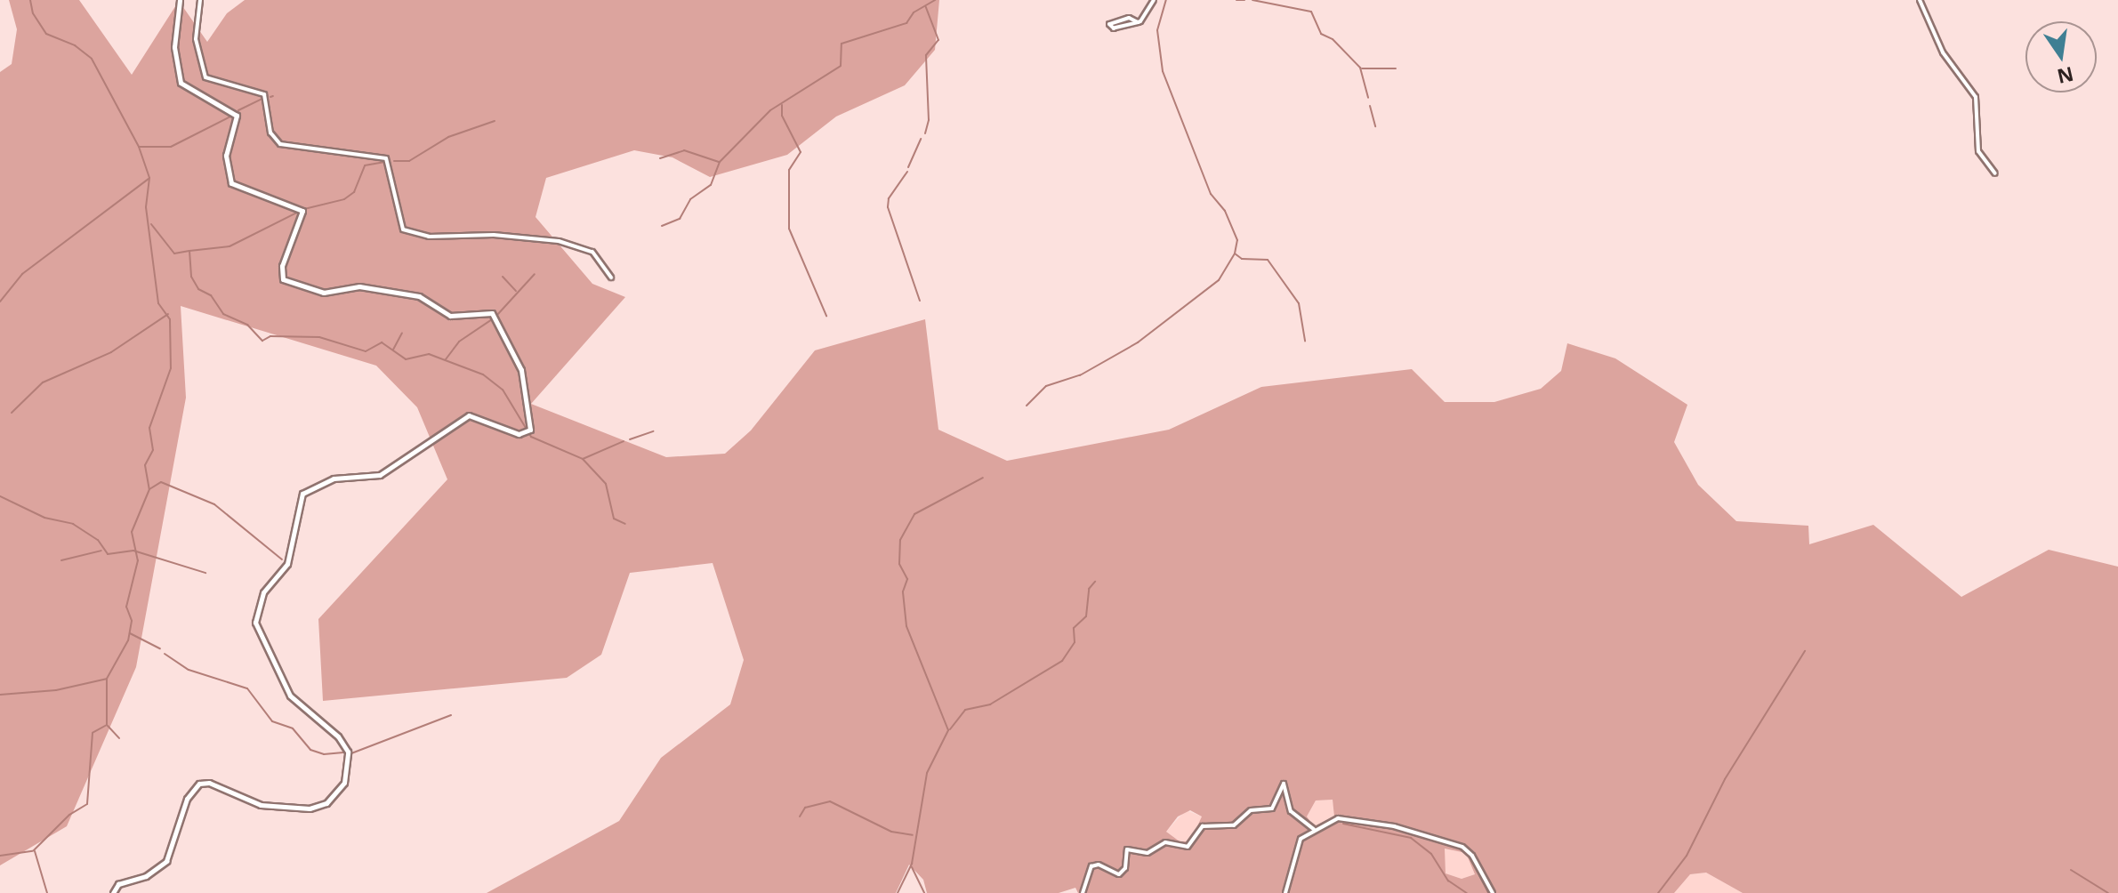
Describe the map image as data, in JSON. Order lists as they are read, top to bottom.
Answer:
{
  "north": "bottom"
}
